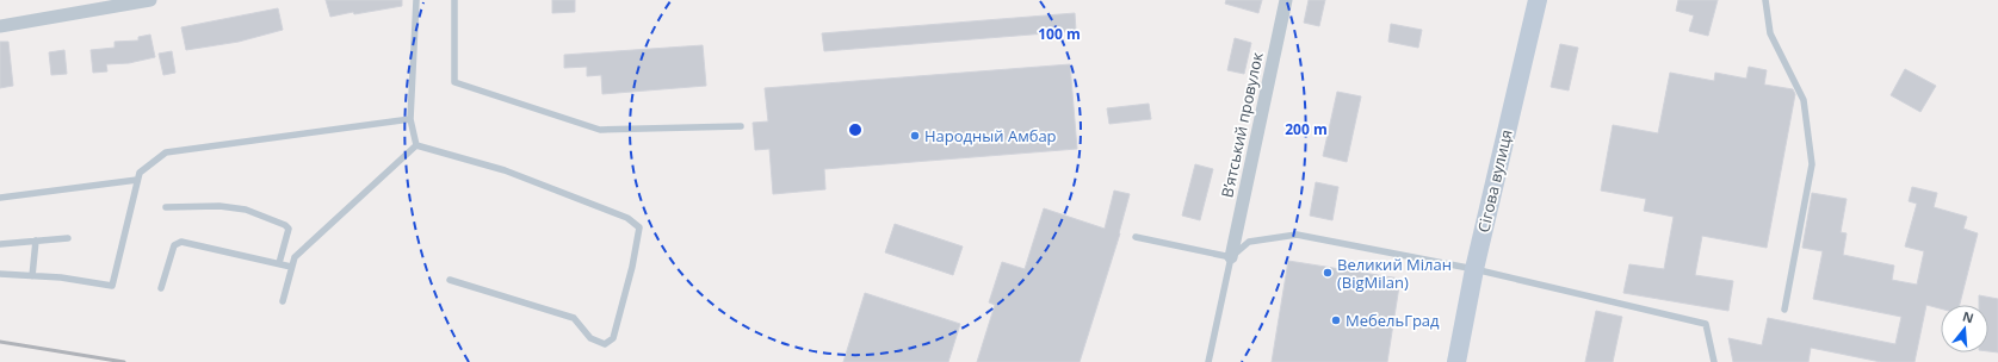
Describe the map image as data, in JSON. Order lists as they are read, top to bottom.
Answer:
{
  "streets": {
    "street": ["В’ятський провулок", "Сігова вулиця"]
  },
  "places": ["Народный Амбар", "Великий Мілан (BigMilan)", "МебельГрад"],
  "north": "top",
  "rings": ["100 m", "200 m"]
}
